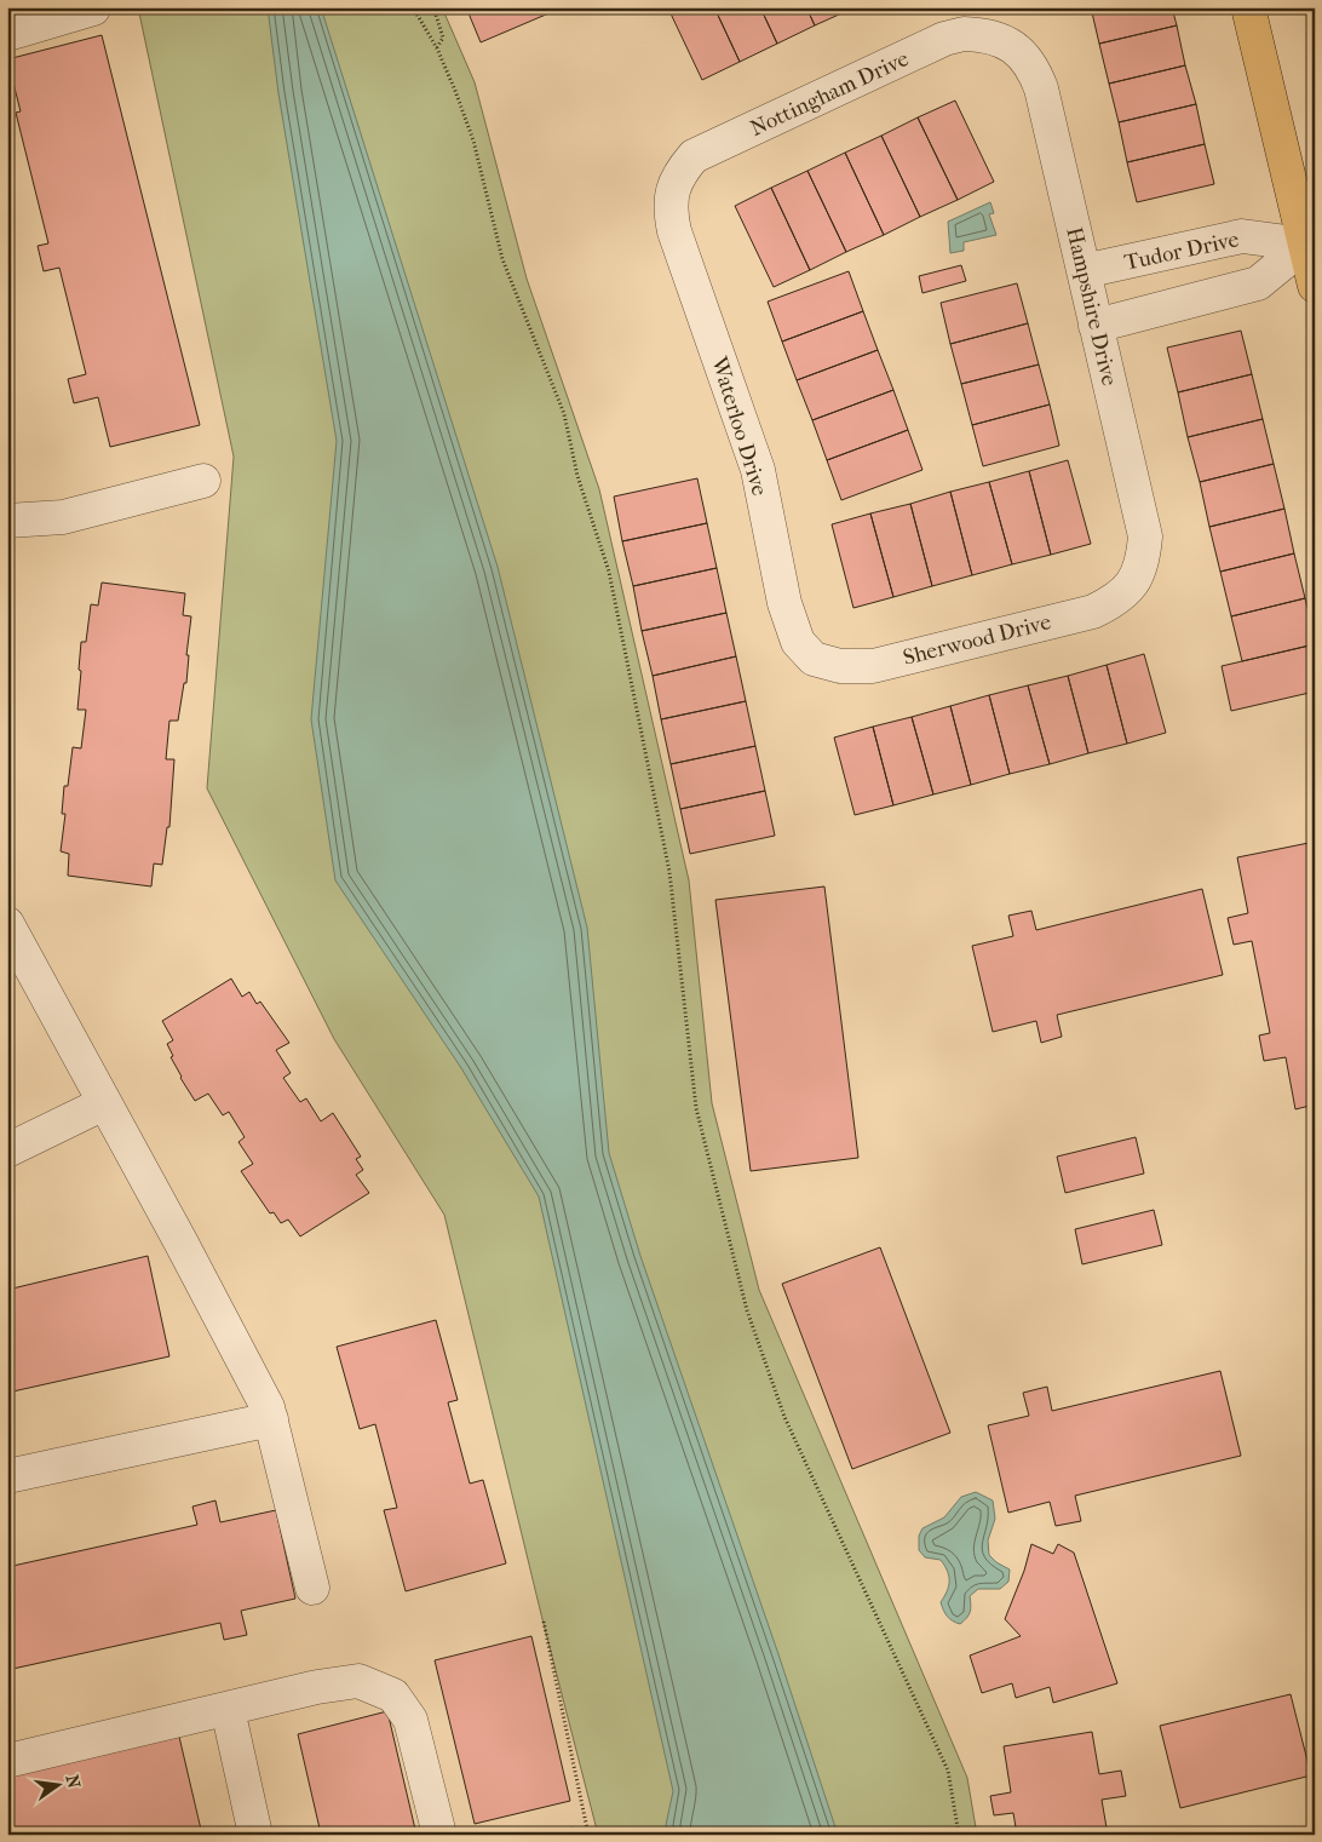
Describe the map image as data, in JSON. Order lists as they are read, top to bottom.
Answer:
{
  "streets": {
    "street": [
      "Nottingham Drive",
      "Tudor Drive",
      "Hampshire Drive",
      "Waterloo Drive",
      "Sherwood Drive"
    ]
  },
  "crossings": [
    ["Nottingham Drive", "Hampshire Drive"],
    ["Nottingham Drive", "Waterloo Drive"],
    ["Tudor Drive", "Hampshire Drive"],
    ["Hampshire Drive", "Sherwood Drive"],
    ["Waterloo Drive", "Sherwood Drive"]
  ],
  "north": "right"
}
